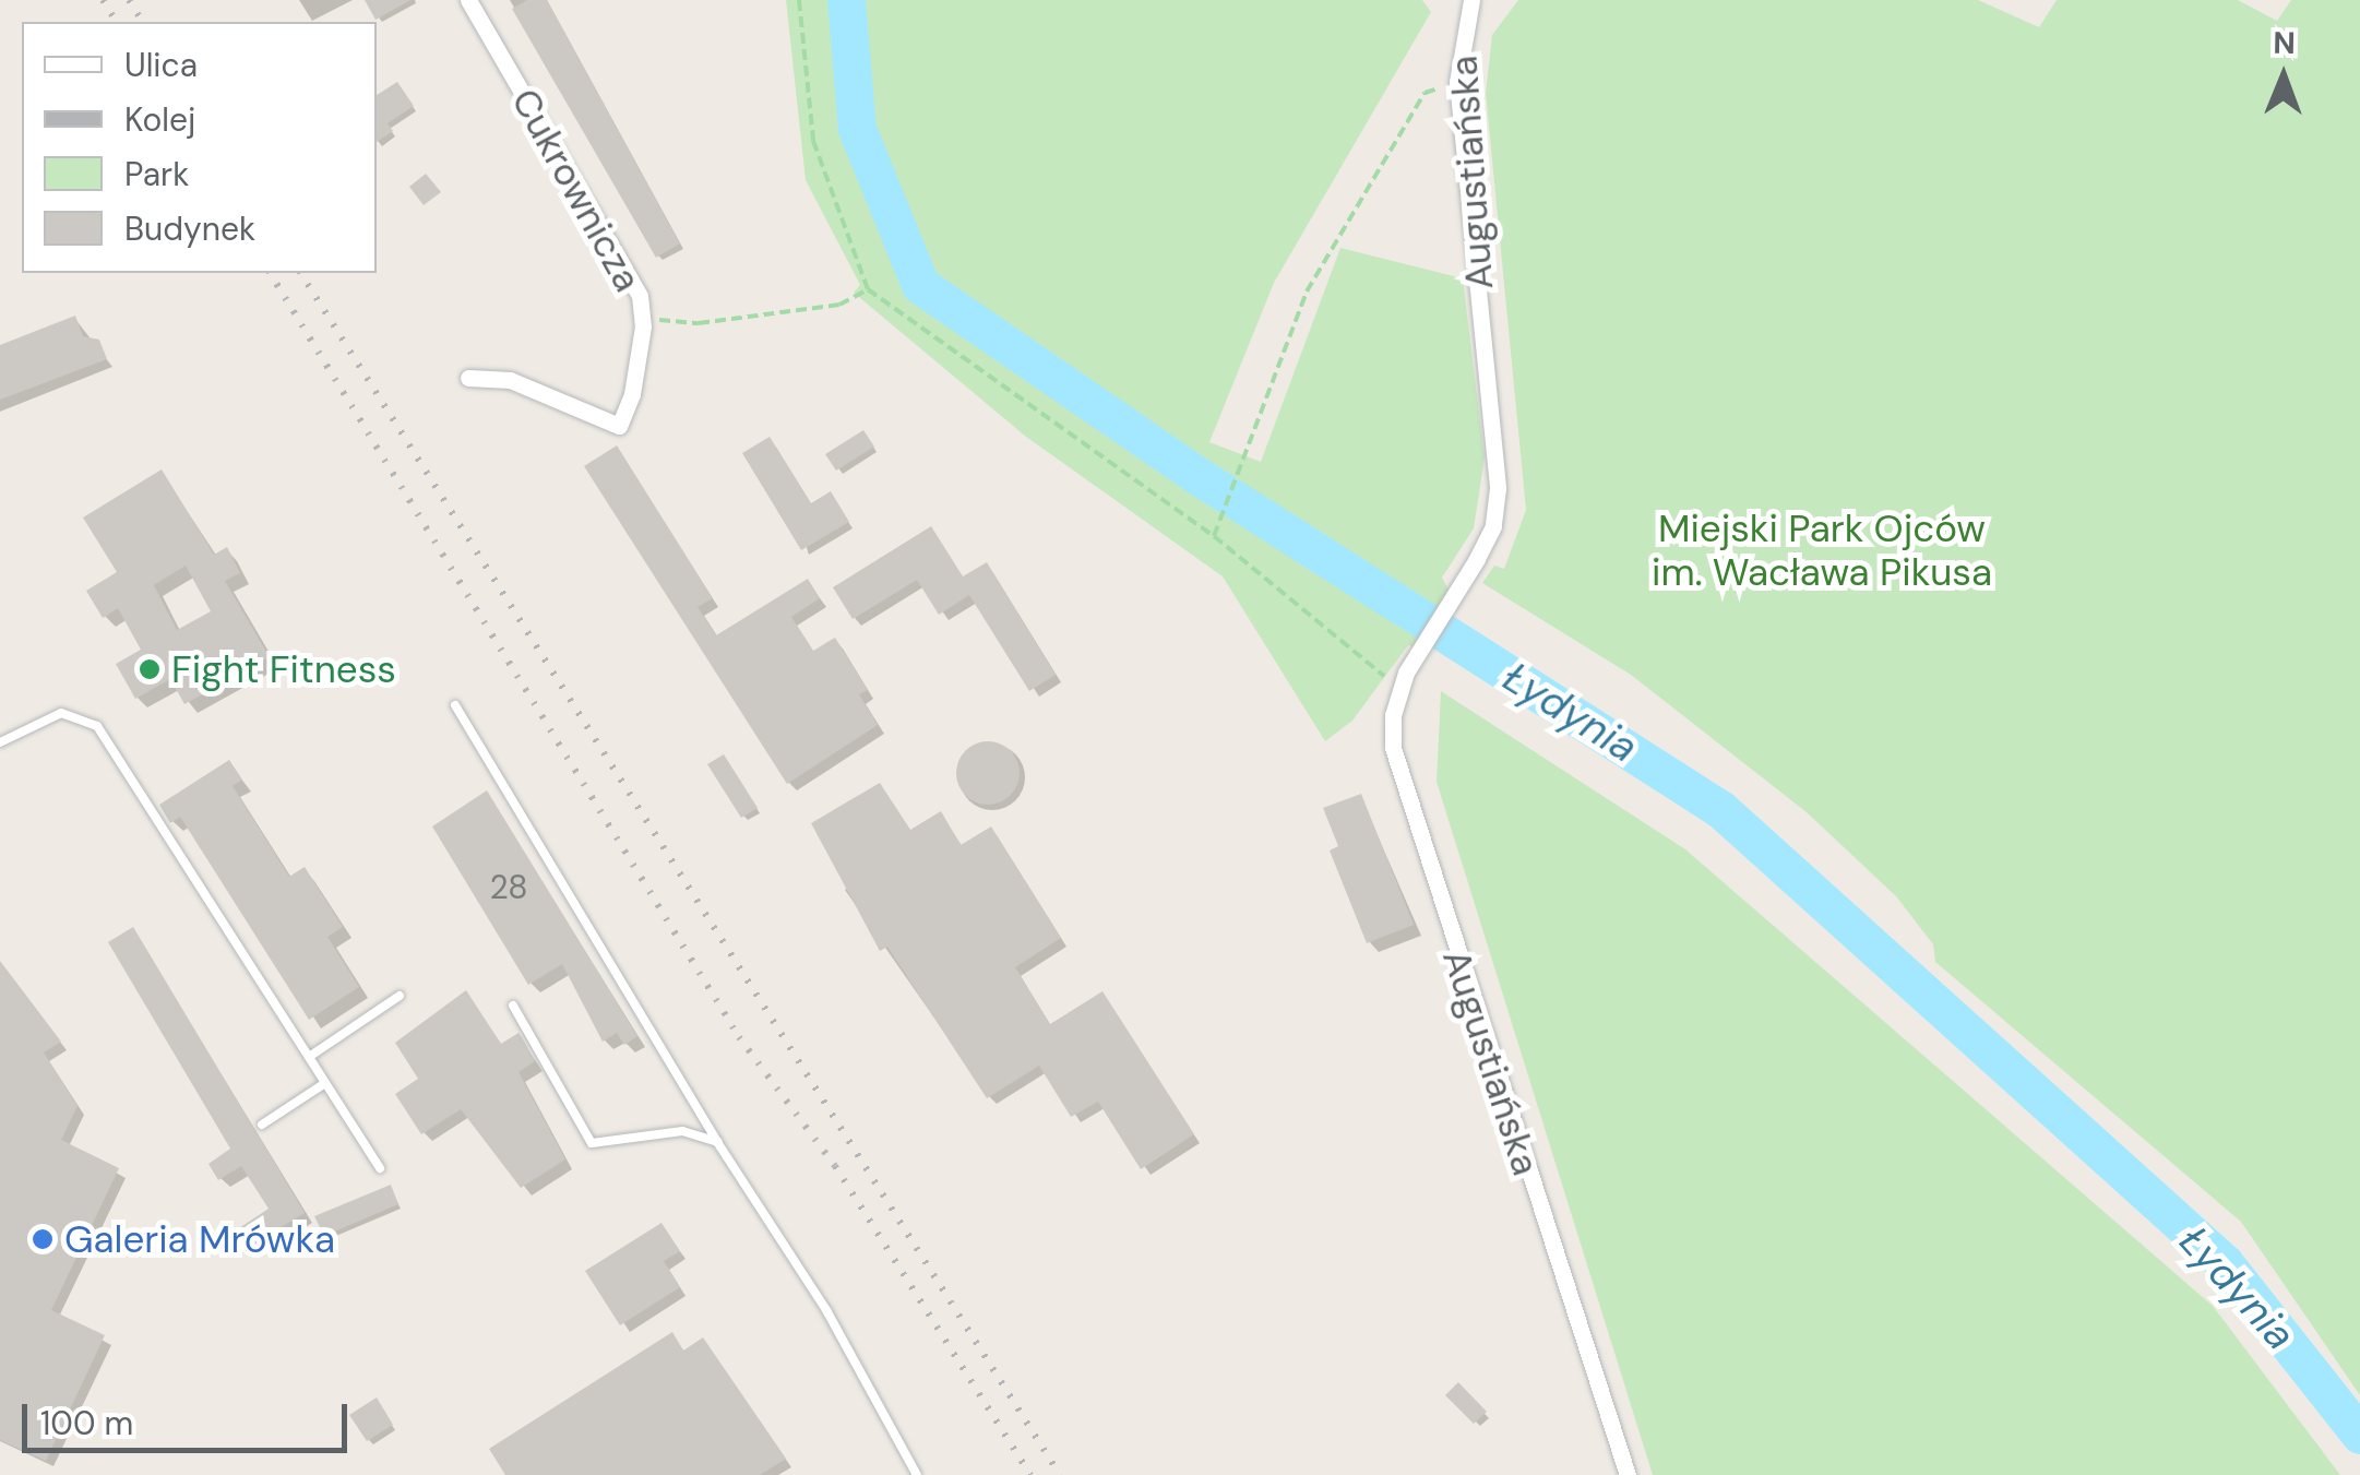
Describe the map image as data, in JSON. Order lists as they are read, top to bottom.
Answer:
{
  "streets": {
    "street": ["Augustiańska", "Cukrownicza"]
  },
  "water": ["Łydynia"],
  "parks": ["Miejski Park Ojców im. Wacława Pikusa"],
  "places": ["Fight Fitness", "Galeria Mrówka"],
  "house_numbers": ["28"],
  "legend": [
    "Ulica",
    "Kolej",
    "Park",
    "Budynek"
  ],
  "scale_bar": "100 m",
  "north": "top"
}
